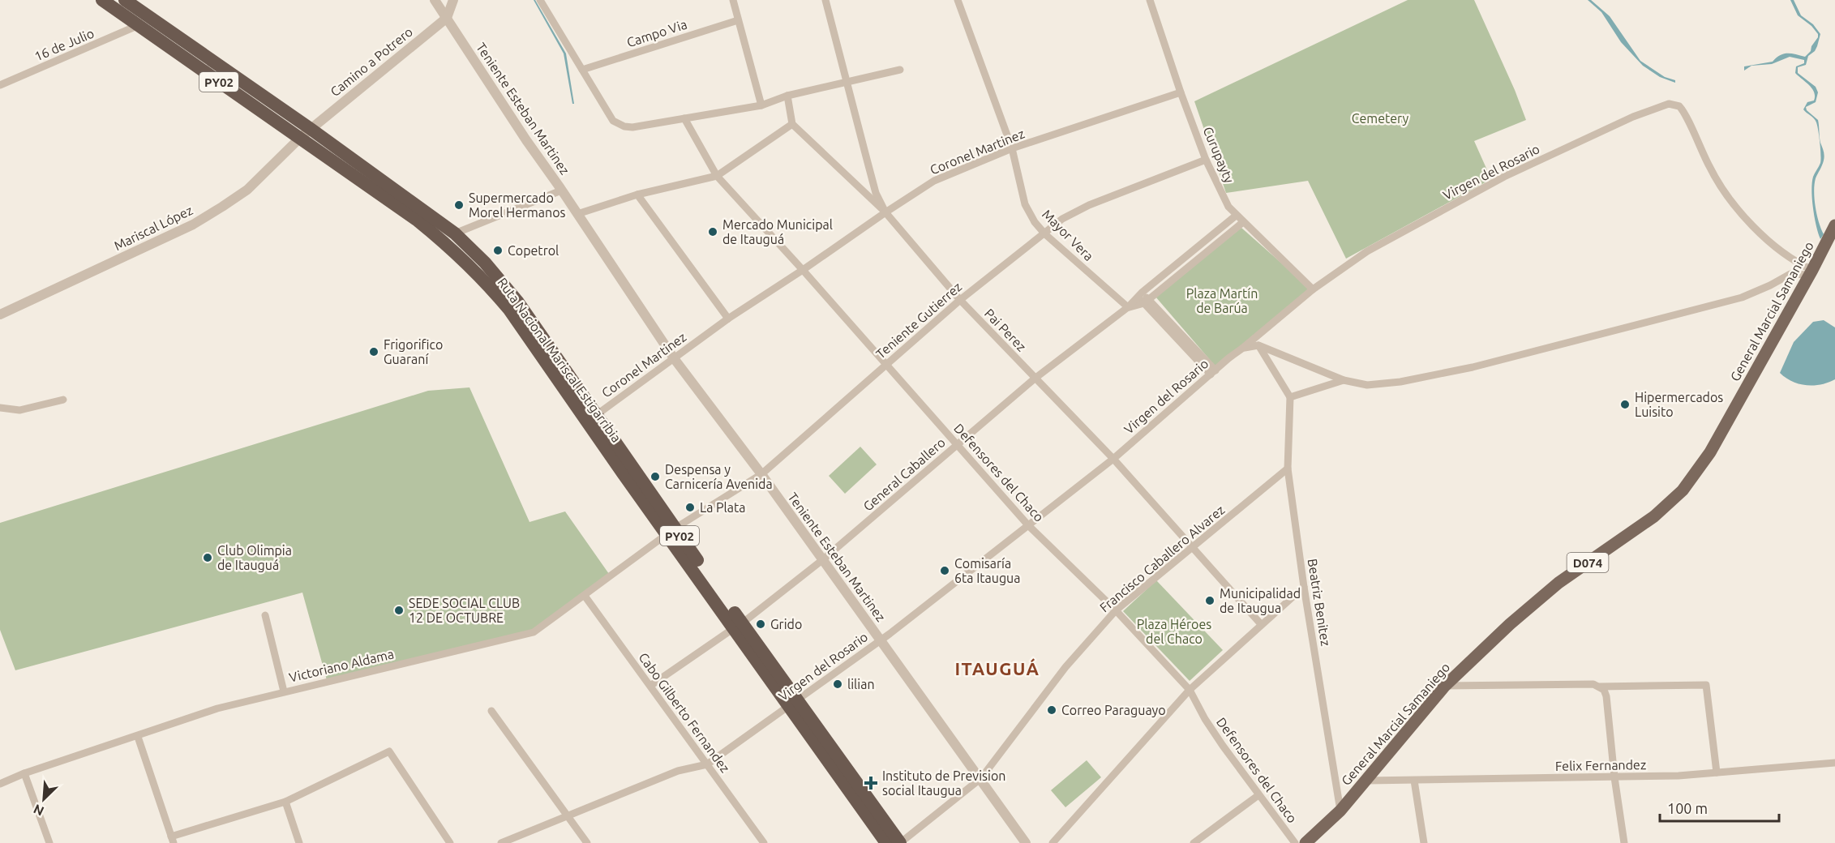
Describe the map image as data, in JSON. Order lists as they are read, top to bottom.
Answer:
{
  "streets": {
    "highway": ["PY02", "Ruta Nacional Mariscal Estigarribia"],
    "main road": ["General Marcial Samaniego", "D074"],
    "street": [
      "Campo Via",
      "16 de Julio",
      "Camino a Potrero",
      "Teniente Esteban Martinez",
      "Coronel Martinez",
      "Curupayty",
      "Virgen del Rosario",
      "Mariscal López",
      "Mayor Vera",
      "Teniente Gutierrez",
      "Pai Perez",
      "Defensores del Chaco",
      "General Caballero",
      "Francisco Caballero Alvarez",
      "Beatriz Benitez",
      "Victoriano Aldama",
      "Cabo Gilberto Fernandez",
      "Felix Fernandez"
    ]
  },
  "crossings": [
    ["16 de Julio", "Ruta Nacional Mariscal Estigarribia"],
    ["Camino a Potrero", "Teniente Esteban Martinez"],
    ["Camino a Potrero", "Mariscal López"],
    ["Camino a Potrero", "Ruta Nacional Mariscal Estigarribia"],
    ["Teniente Esteban Martinez", "Coronel Martinez"],
    ["Teniente Esteban Martinez", "Virgen del Rosario"],
    ["Teniente Esteban Martinez", "Teniente Gutierrez"],
    ["Teniente Esteban Martinez", "General Caballero"],
    ["Teniente Esteban Martinez", "Francisco Caballero Alvarez"],
    ["Coronel Martinez", "Curupayty"],
    ["Coronel Martinez", "Mayor Vera"],
    ["Coronel Martinez", "Pai Perez"],
    ["Coronel Martinez", "Ruta Nacional Mariscal Estigarribia"],
    ["Coronel Martinez", "Defensores del Chaco"],
    ["Curupayty", "Virgen del Rosario"],
    ["Curupayty", "Teniente Gutierrez"],
    ["Curupayty", "General Caballero"],
    ["Virgen del Rosario", "General Marcial Samaniego"],
    ["Virgen del Rosario", "Pai Perez"],
    ["Virgen del Rosario", "Ruta Nacional Mariscal Estigarribia"],
    ["Virgen del Rosario", "Defensores del Chaco"],
    ["Virgen del Rosario", "Cabo Gilberto Fernandez"],
    ["Mariscal López", "Ruta Nacional Mariscal Estigarribia"],
    ["Mayor Vera", "Teniente Gutierrez"],
    ["Mayor Vera", "General Caballero"],
    ["General Marcial Samaniego", "Beatriz Benitez"],
    ["General Marcial Samaniego", "Felix Fernandez"],
    ["Teniente Gutierrez", "Pai Perez"],
    ["Teniente Gutierrez", "Ruta Nacional Mariscal Estigarribia"],
    ["Teniente Gutierrez", "Defensores del Chaco"],
    ["Teniente Gutierrez", "Victoriano Aldama"],
    ["Pai Perez", "General Caballero"],
    ["Pai Perez", "Francisco Caballero Alvarez"],
    ["Ruta Nacional Mariscal Estigarribia", "General Caballero"],
    ["Ruta Nacional Mariscal Estigarribia", "Francisco Caballero Alvarez"],
    ["Ruta Nacional Mariscal Estigarribia", "Victoriano Aldama"],
    ["Defensores del Chaco", "General Caballero"],
    ["Defensores del Chaco", "Francisco Caballero Alvarez"],
    ["General Caballero", "Cabo Gilberto Fernandez"],
    ["Francisco Caballero Alvarez", "Beatriz Benitez"],
    ["Victoriano Aldama", "Cabo Gilberto Fernandez"]
  ],
  "districts": ["ITAUGUÁ"],
  "parks": ["Cemetery", "Plaza Martín de Barúa", "Plaza Héroes del Chaco"],
  "places": {
    "other": [
      "Supermercado Morel Hermanos",
      "Mercado Municipal de Itauguá",
      "Copetrol",
      "Frigorifico Guaraní",
      "Hipermercados Luisito",
      "Despensa y Carnicería Avenida",
      "La Plata",
      "Club Olimpia de Itauguá",
      "Comisaría 6ta Itaugua",
      "Municipalidad de Itaugua",
      "SEDE SOCIAL CLUB 12 DE OCTUBRE",
      "Grido",
      "lilian",
      "Correo Paraguayo"
    ],
    "health": ["Instituto de Prevision social Itaugua"]
  },
  "scale_bar": "100 m",
  "north": "bottom left"
}
